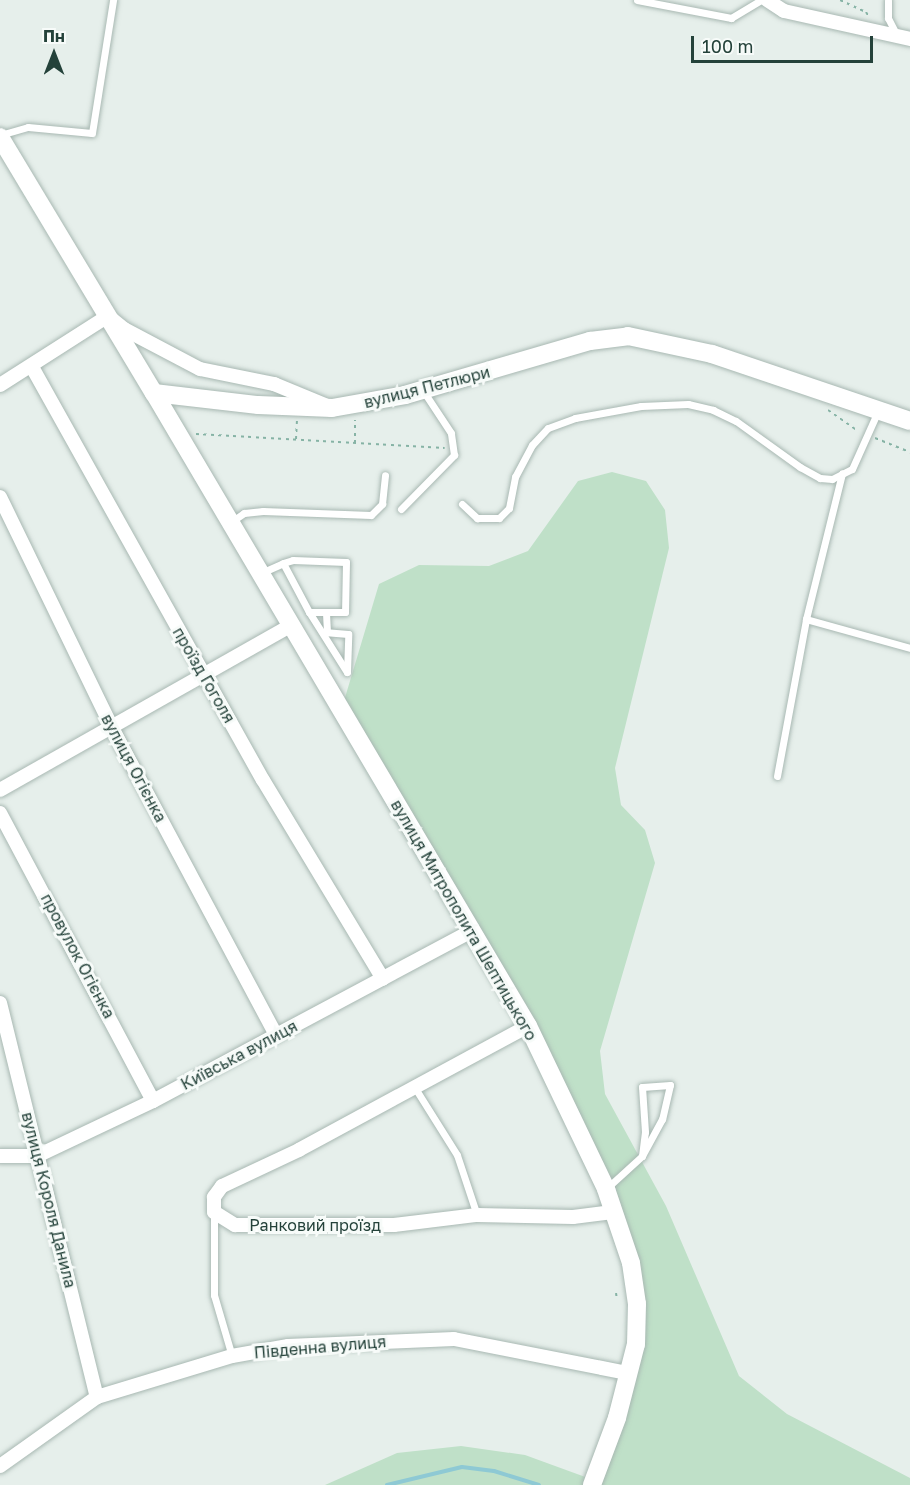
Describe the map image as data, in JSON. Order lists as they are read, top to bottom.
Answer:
{
  "streets": {
    "street": [
      "вулиця Петлюри",
      "проїзд Гоголя",
      "вулиця Огієнка",
      "вулиця Митрополита Шептицького",
      "провулок Огієнка",
      "Київська вулиця",
      "вулиця Короля Данила",
      "Ранковий проїзд",
      "Південна вулиця"
    ]
  },
  "crossings": [
    ["вулиця Петлюри", "вулиця Митрополита Шептицького"],
    ["проїзд Гоголя", "Київська вулиця"],
    ["вулиця Огієнка", "Київська вулиця"],
    ["вулиця Митрополита Шептицького", "Київська вулиця"],
    ["вулиця Митрополита Шептицького", "Ранковий проїзд"],
    ["вулиця Митрополита Шептицького", "Південна вулиця"],
    ["провулок Огієнка", "Київська вулиця"],
    ["Київська вулиця", "вулиця Короля Данила"],
    ["вулиця Короля Данила", "Південна вулиця"]
  ],
  "scale_bar": "100 m",
  "north": "top"
}
